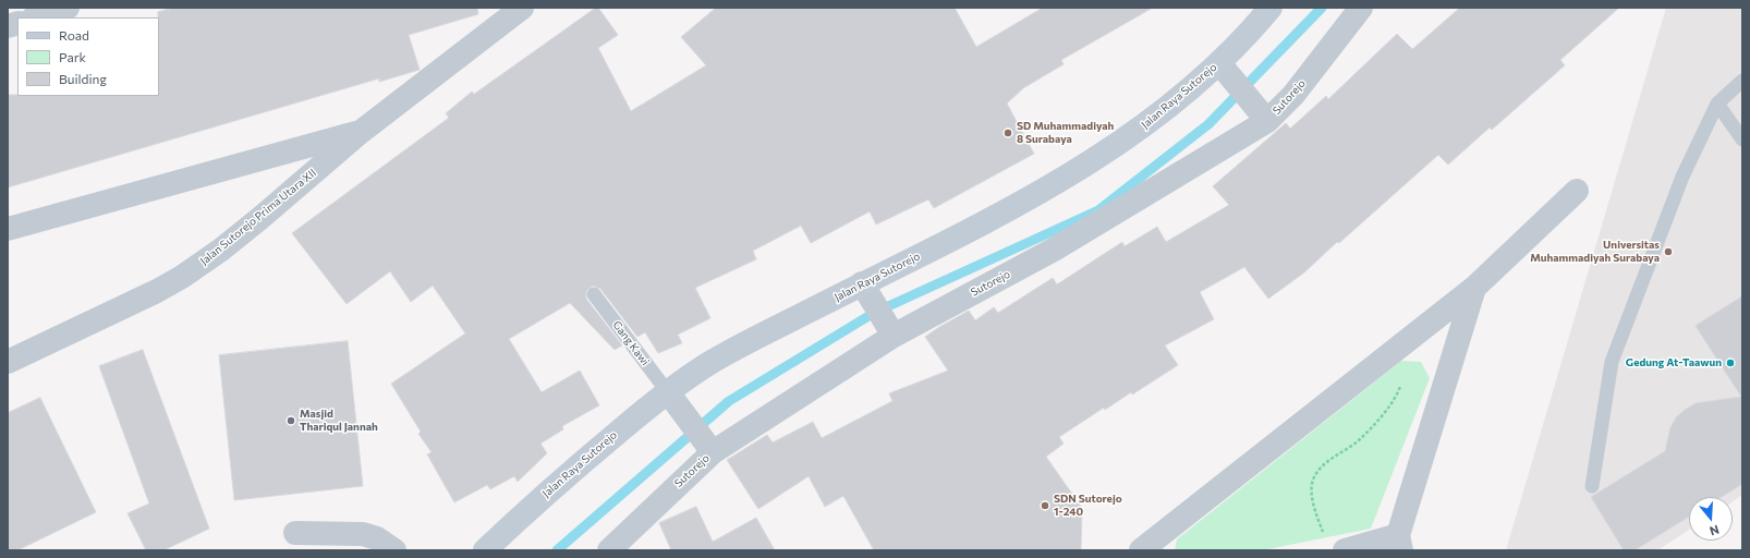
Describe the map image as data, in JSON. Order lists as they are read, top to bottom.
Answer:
{
  "streets": {
    "main road": ["Jalan Raya Sutorejo"],
    "street": ["Sutorejo", "Jalan Sutorejo Prima Utara XII"],
    "lane": ["Gang Kawi"]
  },
  "crossings": [
    ["Jalan Raya Sutorejo", "Gang Kawi"]
  ],
  "places": [
    "SD Muhammadiyah 8 Surabaya",
    "Universitas Muhammadiyah Surabaya",
    "Gedung At-Taawun",
    "Masjid Thariqul Jannah",
    "SDN Sutorejo 1-240"
  ],
  "legend": ["Road", "Park", "Building"],
  "north": "bottom"
}
